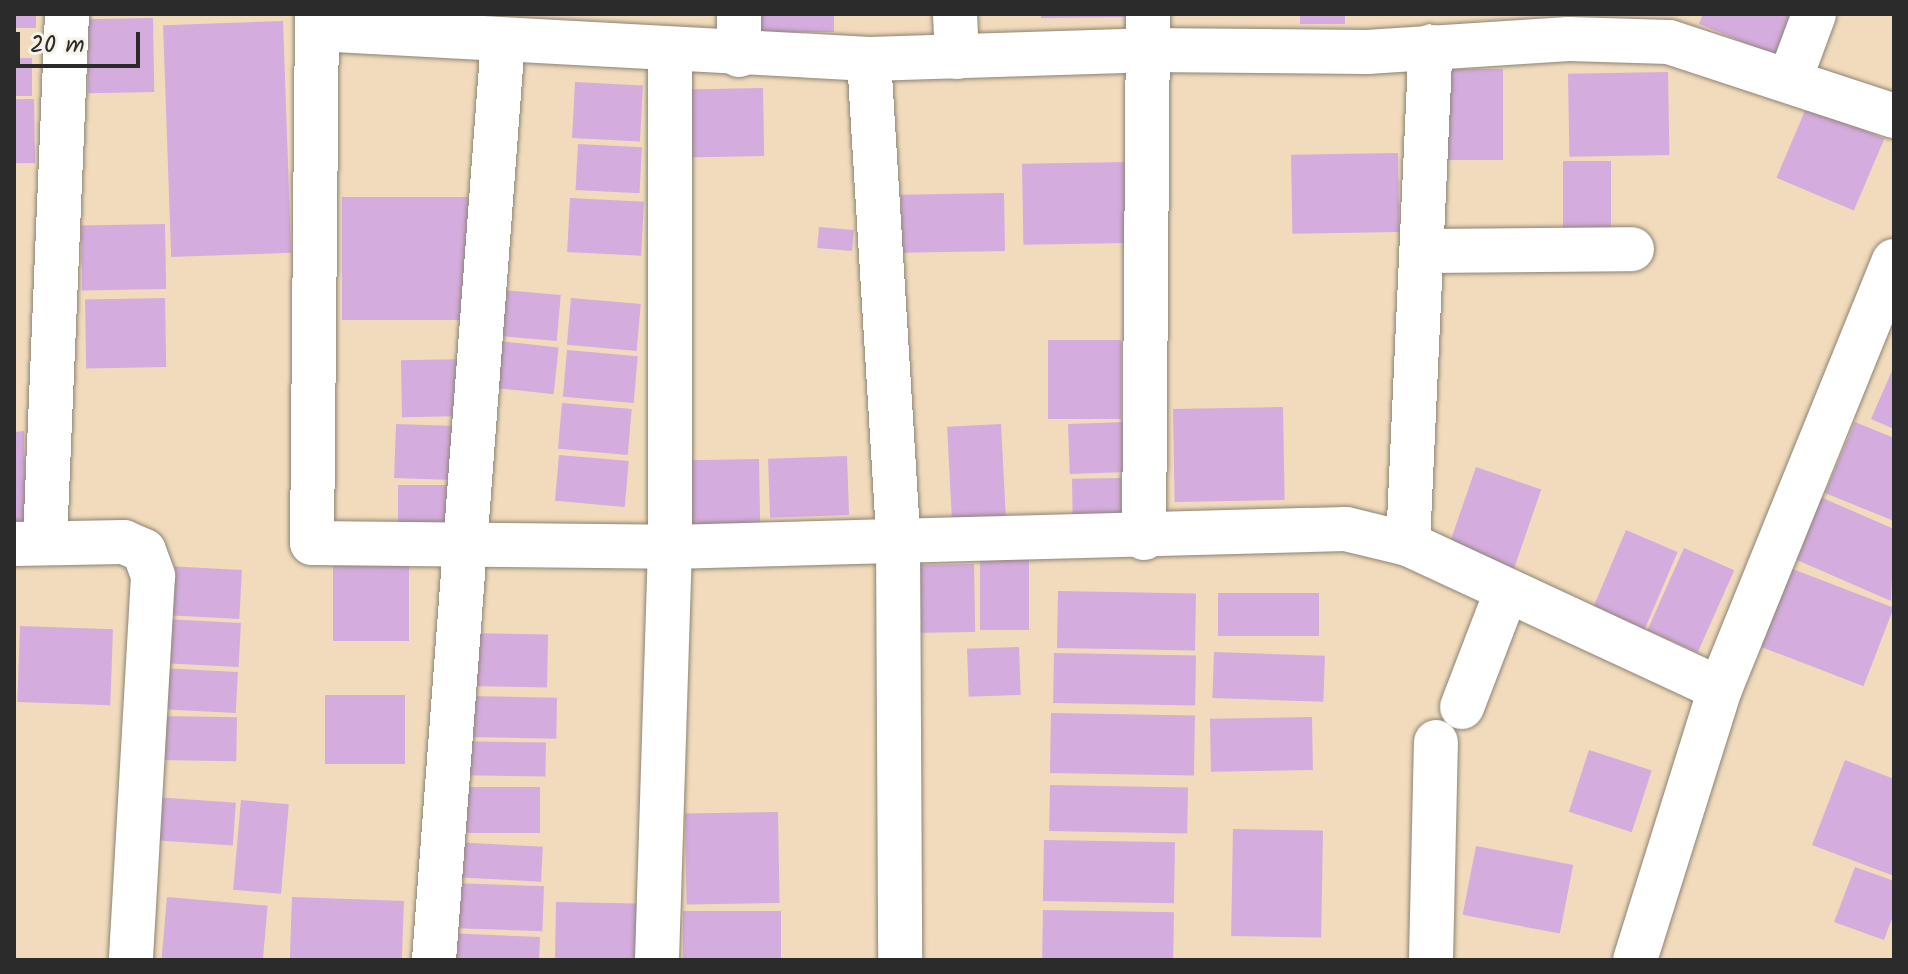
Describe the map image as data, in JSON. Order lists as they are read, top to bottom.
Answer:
{
  "scale_bar": "20 m"
}
